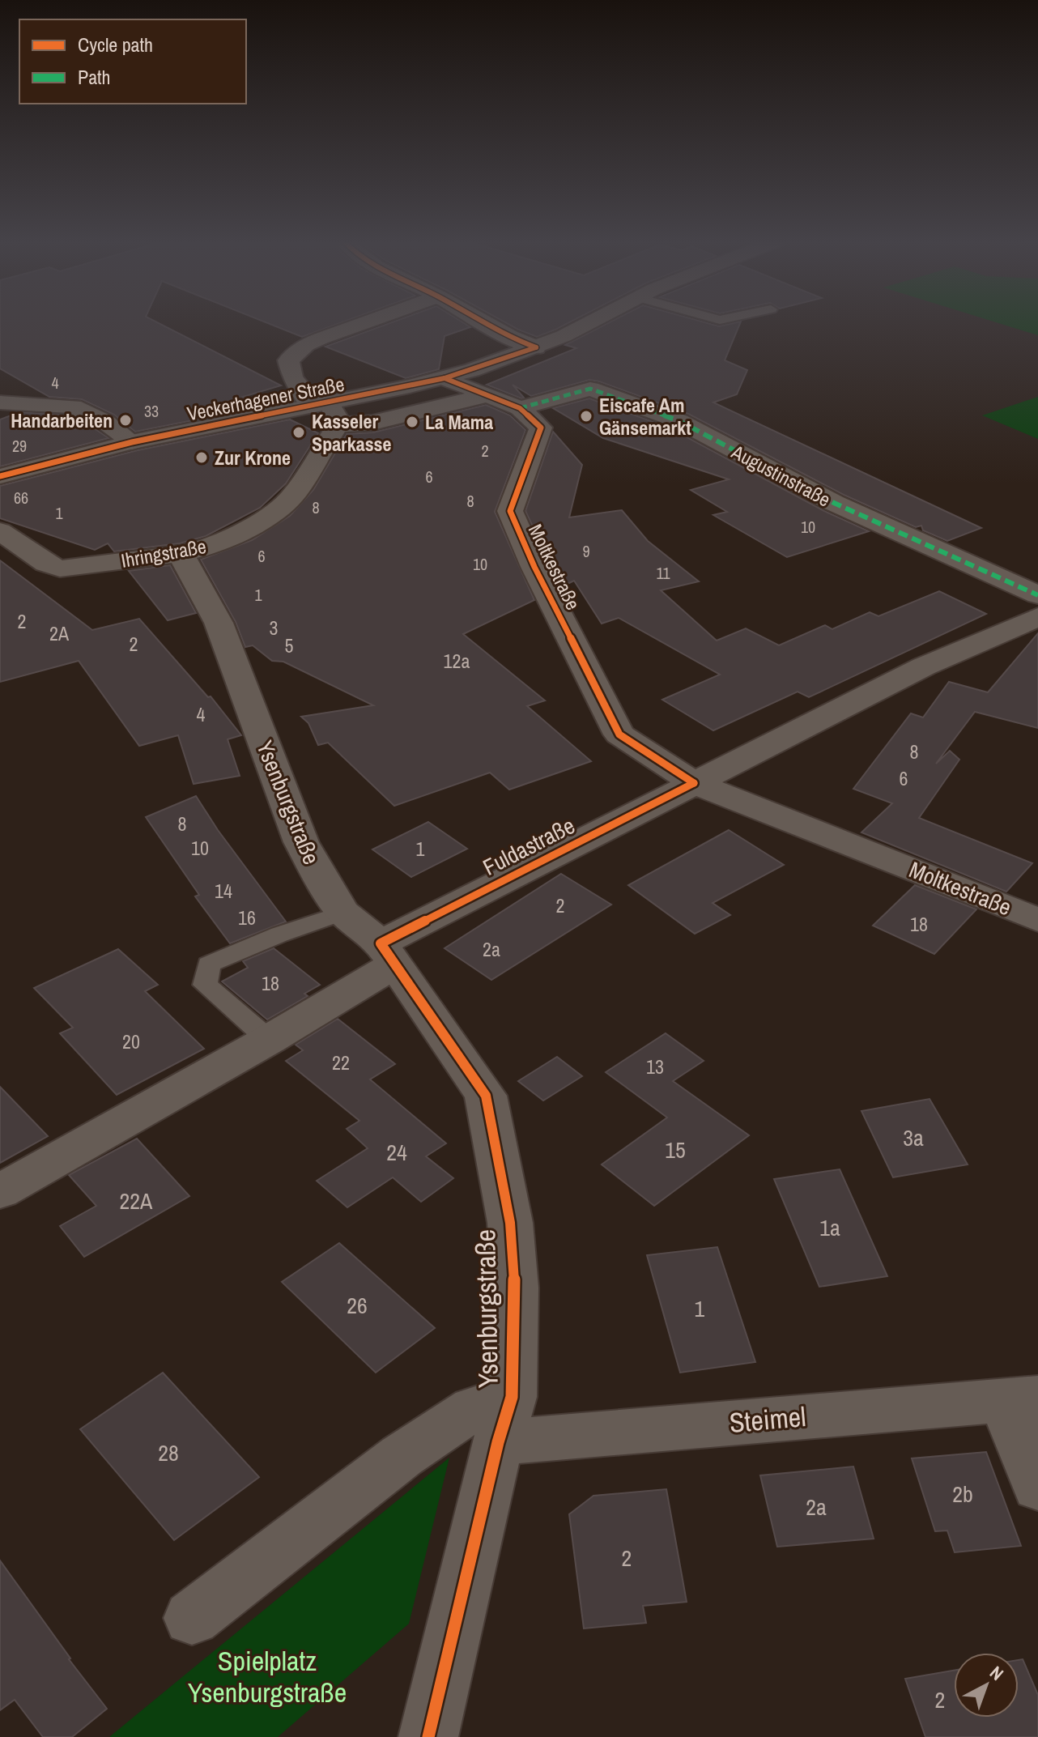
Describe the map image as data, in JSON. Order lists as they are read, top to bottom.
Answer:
{
  "streets": {
    "street": [
      "Veckerhagener Straße",
      "Augustinstraße",
      "Ihringstraße",
      "Moltkestraße",
      "Ysenburgstraße",
      "Fuldastraße",
      "Steimel"
    ]
  },
  "crossings": [
    ["Veckerhagener Straße", "Ihringstraße"],
    ["Augustinstraße", "Moltkestraße"],
    ["Ihringstraße", "Ysenburgstraße"],
    ["Moltkestraße", "Fuldastraße"],
    ["Ysenburgstraße", "Fuldastraße"],
    ["Ysenburgstraße", "Steimel"]
  ],
  "parks": ["Spielplatz Ysenburgstraße"],
  "places": [
    "Eiscafe Am Gänsemarkt",
    "Handarbeiten",
    "La Mama",
    "Kasseler Sparkasse",
    "Zur Krone"
  ],
  "house_numbers": [
    "4",
    "33",
    "29",
    "2",
    "6",
    "66",
    "8",
    "8",
    "1",
    "10",
    "9",
    "6",
    "10",
    "11",
    "1",
    "2",
    "3",
    "2A",
    "2",
    "5",
    "12a",
    "4",
    "8",
    "6",
    "8",
    "10",
    "1",
    "14",
    "2",
    "16",
    "18",
    "2a",
    "18",
    "20",
    "22",
    "13",
    "3a",
    "15",
    "24",
    "22A",
    "1a",
    "26",
    "1",
    "28",
    "2b",
    "2a",
    "2",
    "2"
  ],
  "legend": ["Cycle path", "Path"],
  "north": "top right"
}
